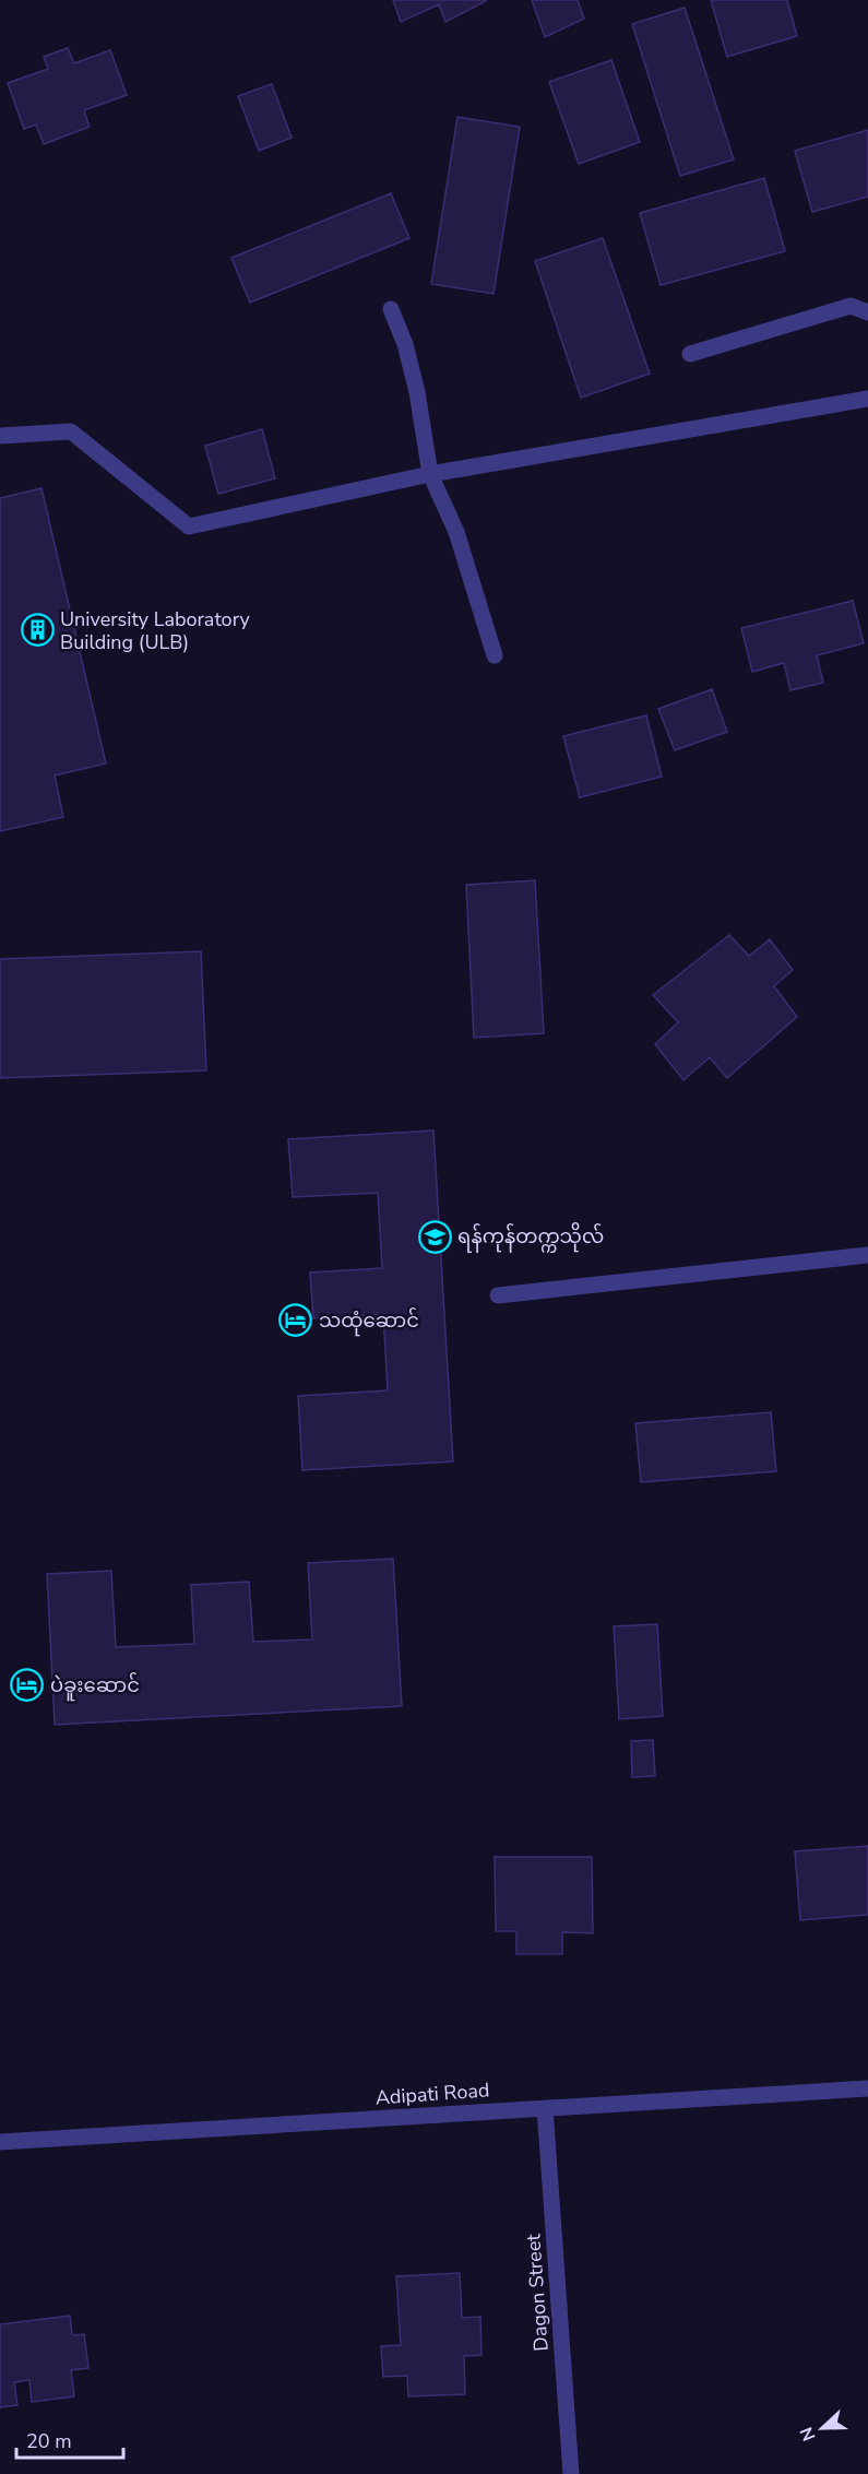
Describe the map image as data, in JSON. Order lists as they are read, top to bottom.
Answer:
{
  "streets": {
    "street": ["Adipati Road", "Dagon Street"]
  },
  "crossings": [
    ["Adipati Road", "Dagon Street"]
  ],
  "places": {
    "building": ["University Laboratory Building (ULB)"],
    "school or university": ["ရန်ကုန်တက္ကသိုလ်"],
    "hotel": ["သထုံဆောင်", "ပဲခူးဆောင်"]
  },
  "scale_bar": "20 m",
  "north": "left"
}
